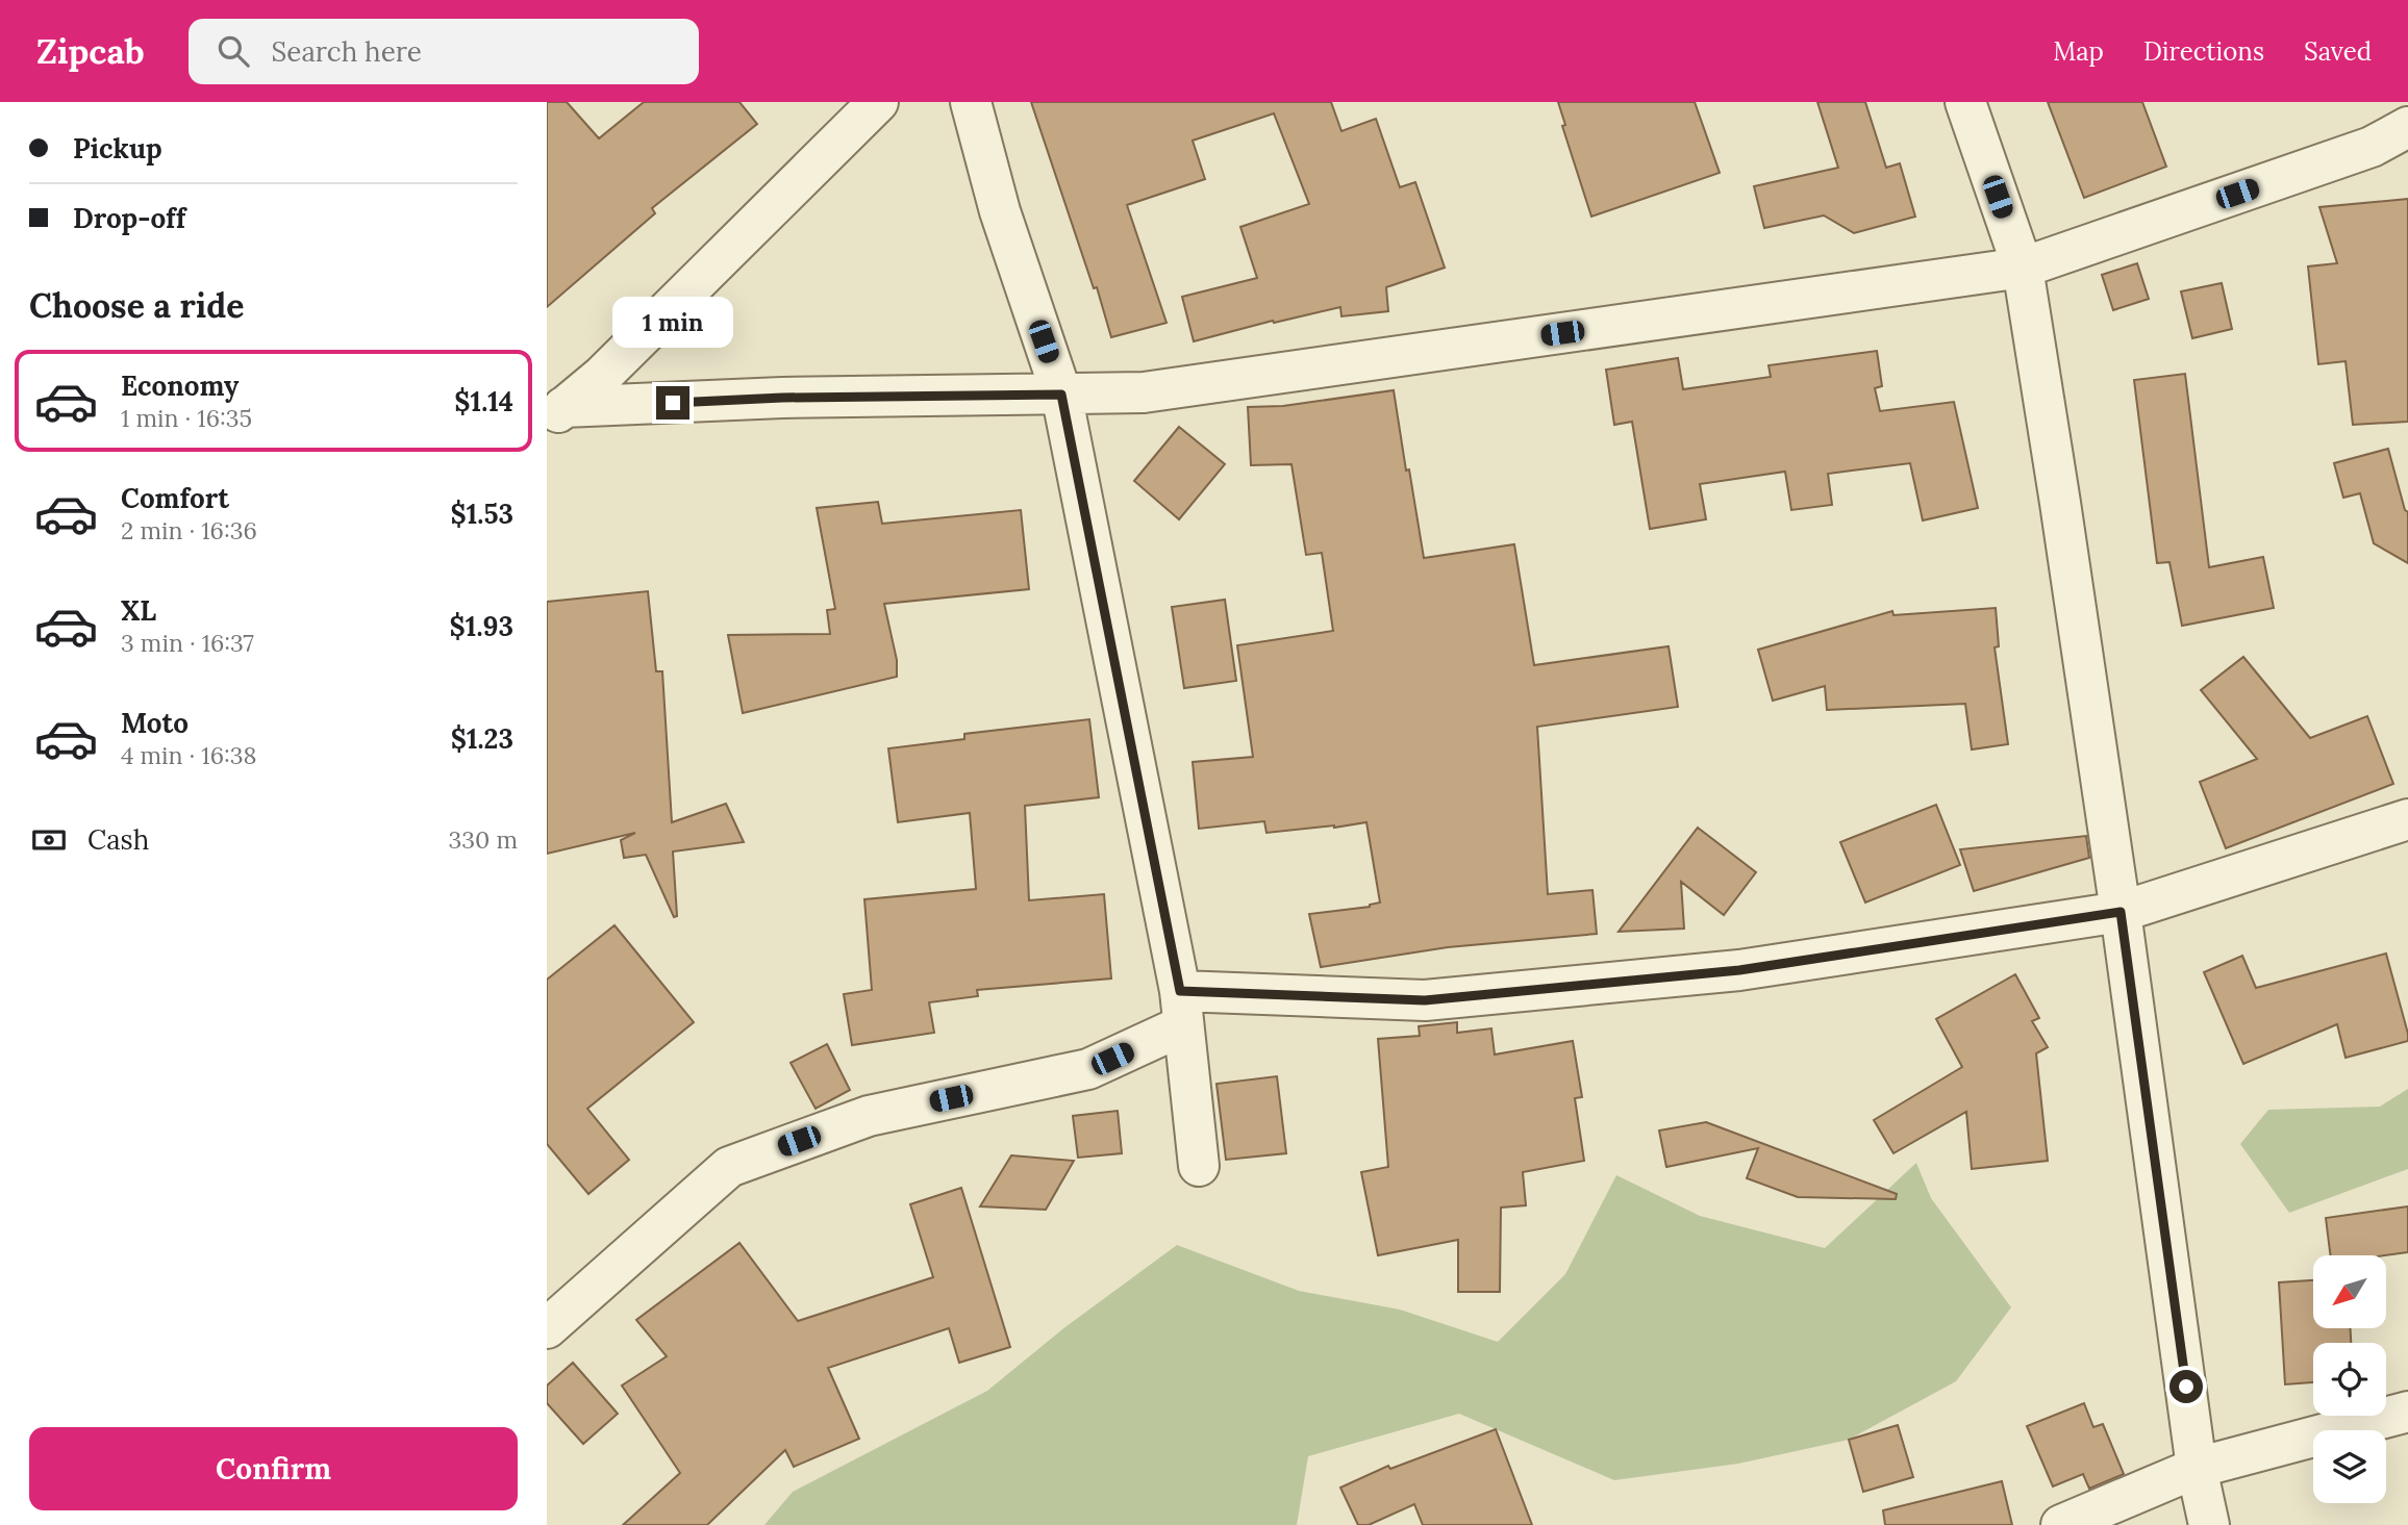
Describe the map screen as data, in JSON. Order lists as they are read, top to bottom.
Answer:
{
  "north": "bottom left",
  "page": {
    "header": "Zipcab",
    "search": "Search here",
    "nav": ["Map", "Directions", "Saved"],
    "banner": ["Pickup", "Drop-off"],
    "heading": "Choose a ride",
    "bubble": "1 min",
    "list": [
      {
        "name": "Economy",
        "note": "1 min · 16:35",
        "value": "$1.14"
      },
      {
        "name": "Comfort",
        "note": "2 min · 16:36",
        "value": "$1.53"
      },
      {
        "name": "XL",
        "note": "3 min · 16:37",
        "value": "$1.93"
      },
      {
        "name": "Moto",
        "note": "4 min · 16:38",
        "value": "$1.23"
      }
    ],
    "pay": ["Cash", "330 m"],
    "buttons": "Confirm"
  }
}
